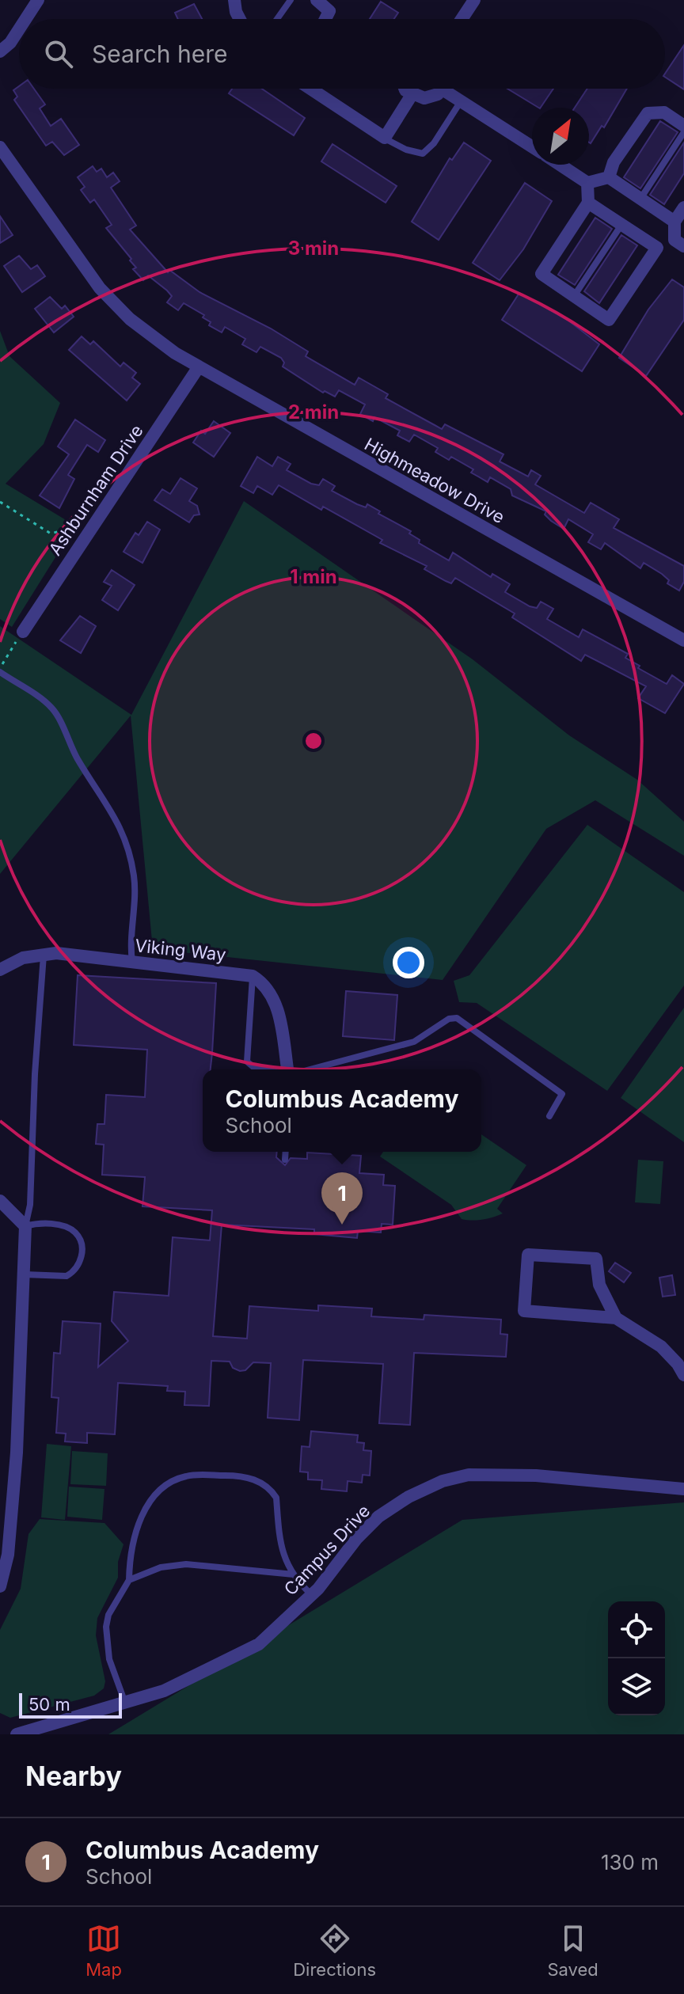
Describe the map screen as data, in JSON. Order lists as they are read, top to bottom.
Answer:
{
  "streets": {
    "street": [
      "Highmeadow Drive",
      "Ashburnham Drive",
      "Viking Way",
      "Campus Drive"
    ]
  },
  "crossings": [
    ["Highmeadow Drive", "Ashburnham Drive"]
  ],
  "scale_bar": "50 m",
  "north": "top right",
  "page": {
    "search": "Search here",
    "popup": ["Columbus Academy", "School"],
    "pins": "1",
    "scale": "50 m",
    "heading": "Nearby",
    "list": [
      {
        "mark": "1",
        "name": "Columbus Academy",
        "note": "School",
        "value": "130 m"
      }
    ],
    "nav": ["Map", "Directions", "Saved"]
  },
  "rings": ["3 min", "2 min", "1 min"]
}
